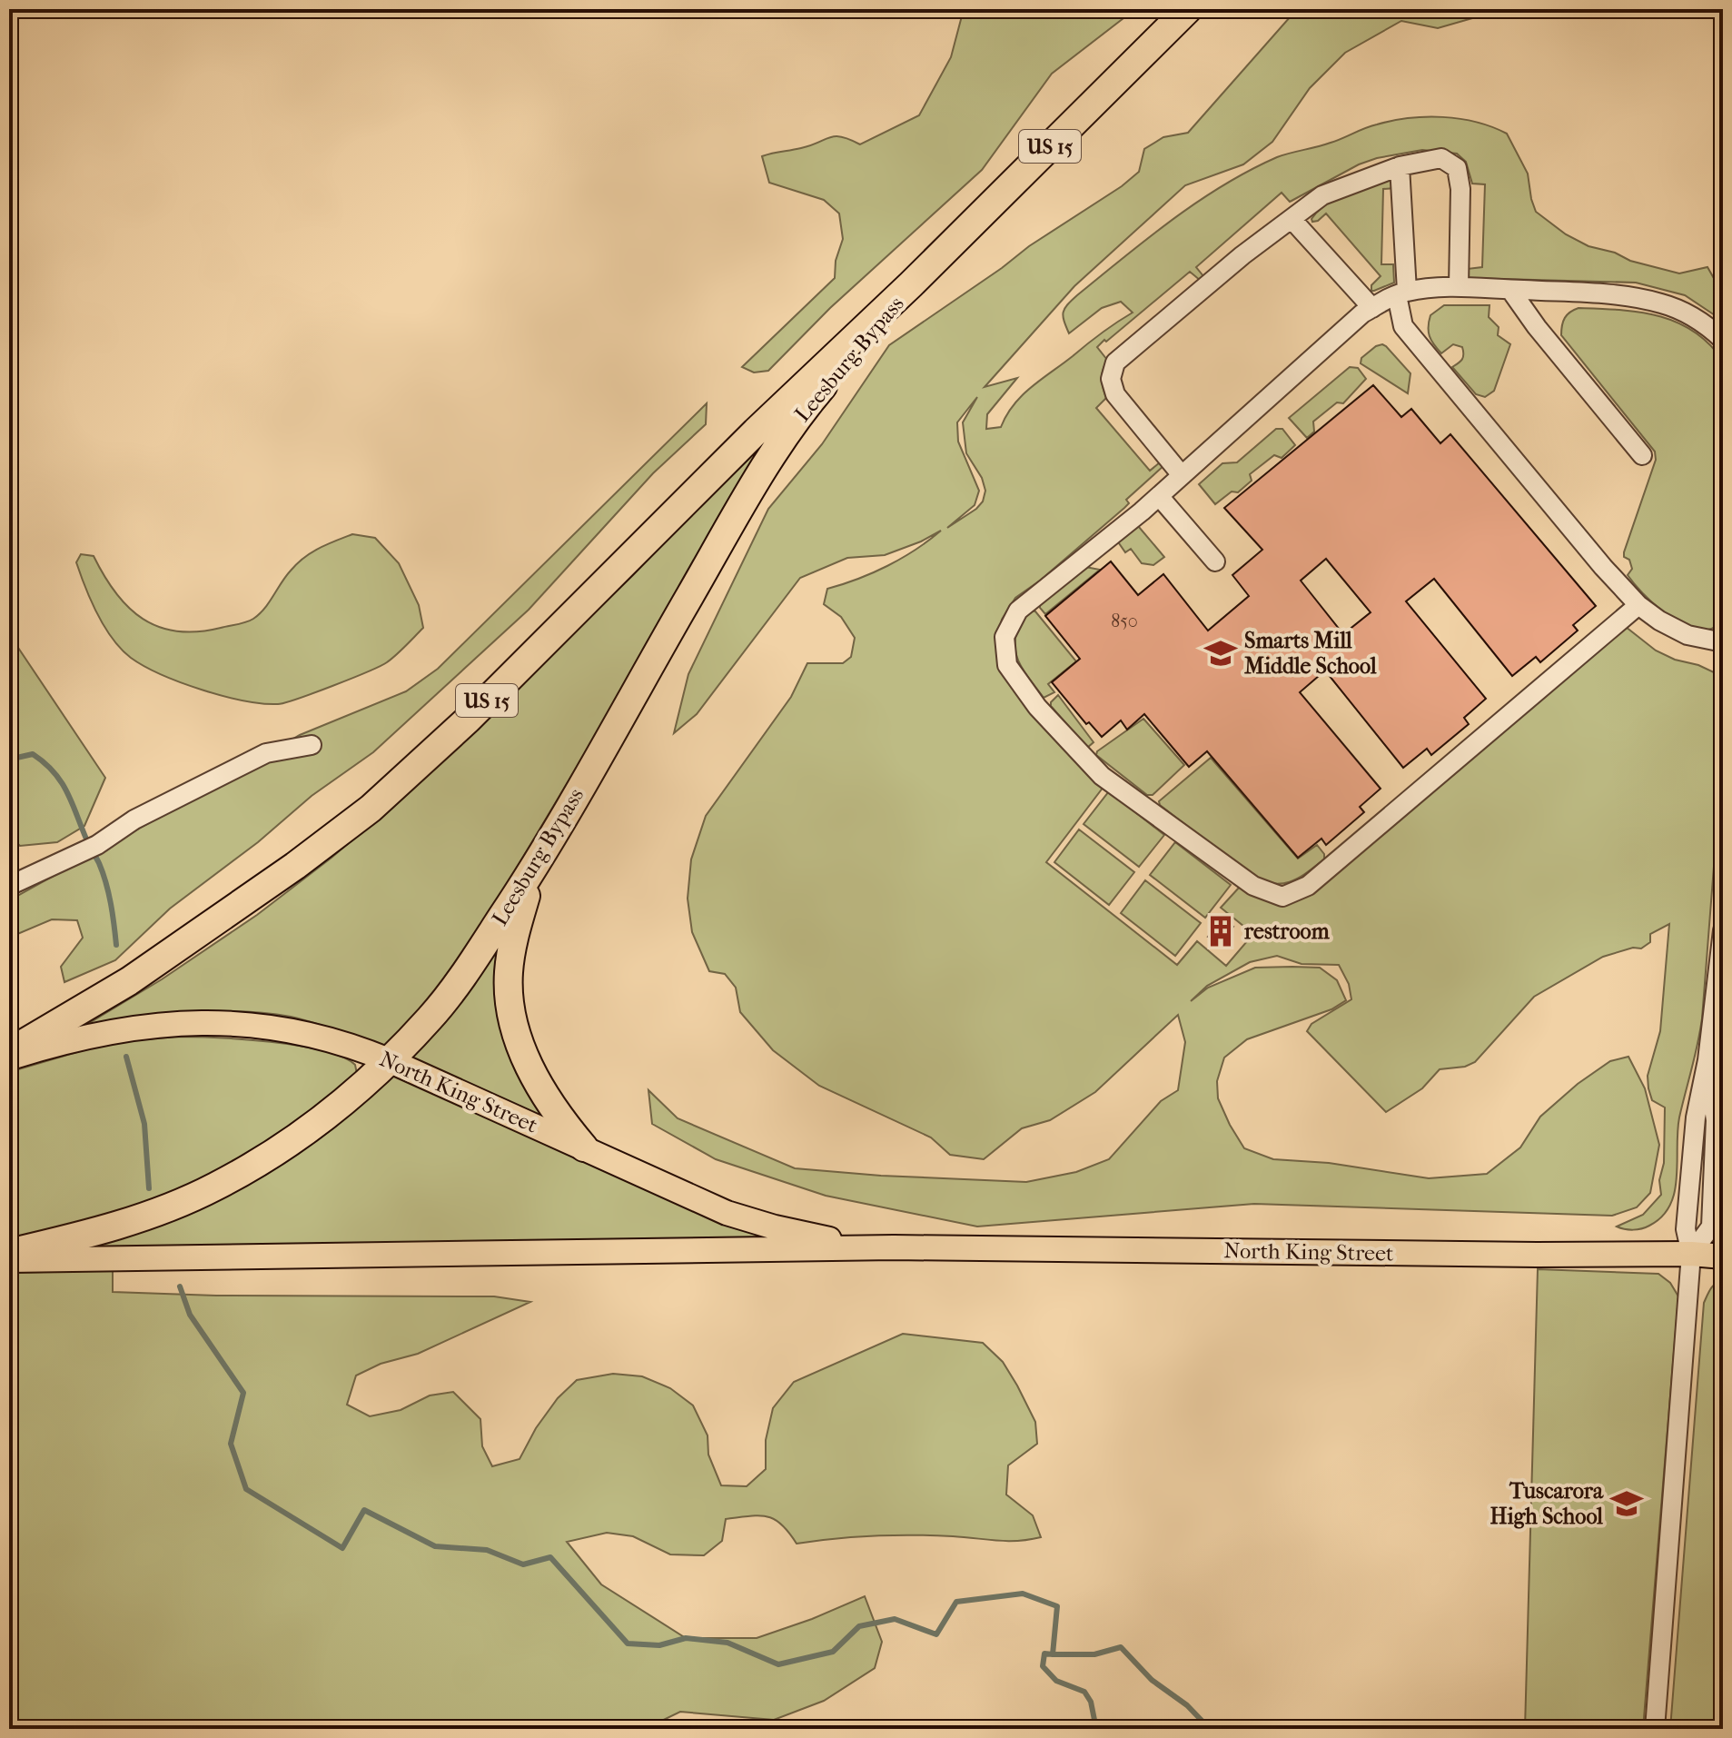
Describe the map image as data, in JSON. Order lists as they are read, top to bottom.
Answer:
{
  "streets": {
    "highway": ["US 15", "Leesburg Bypass"],
    "main road": ["North King Street"]
  },
  "crossings": [
    ["Leesburg Bypass", "North King Street"]
  ],
  "places": {
    "school or university": ["Smarts Mill Middle School", "Tuscarora High School"],
    "building": ["restroom"]
  },
  "house_numbers": ["850"]
}
